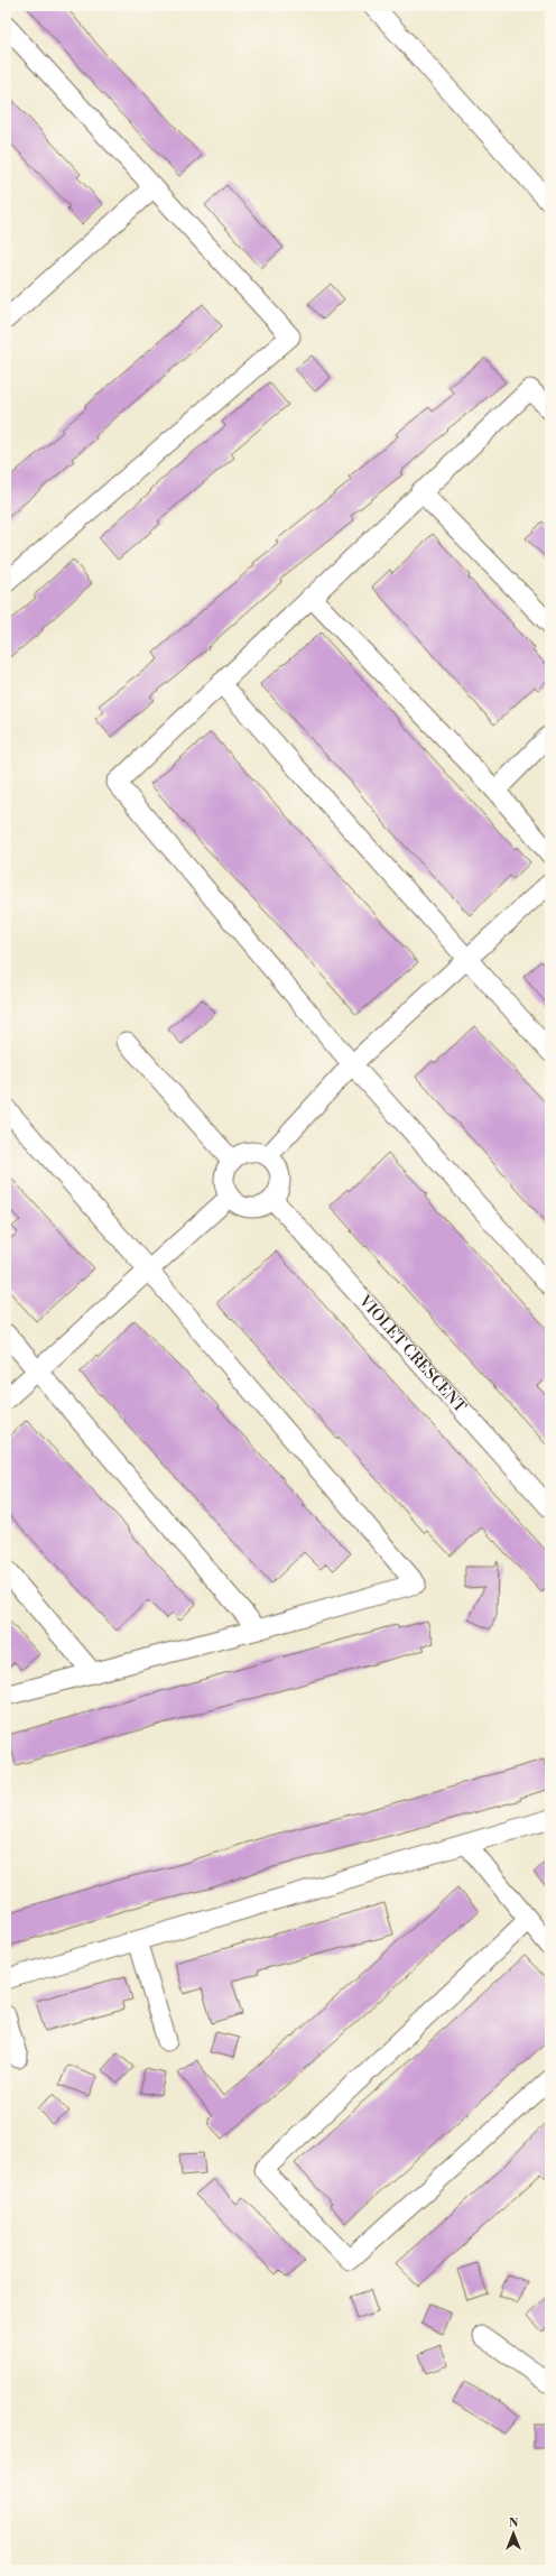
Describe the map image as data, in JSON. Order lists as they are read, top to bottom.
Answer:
{
  "streets": {
    "street": ["VIOLET CRESCENT"]
  },
  "north": "top"
}
